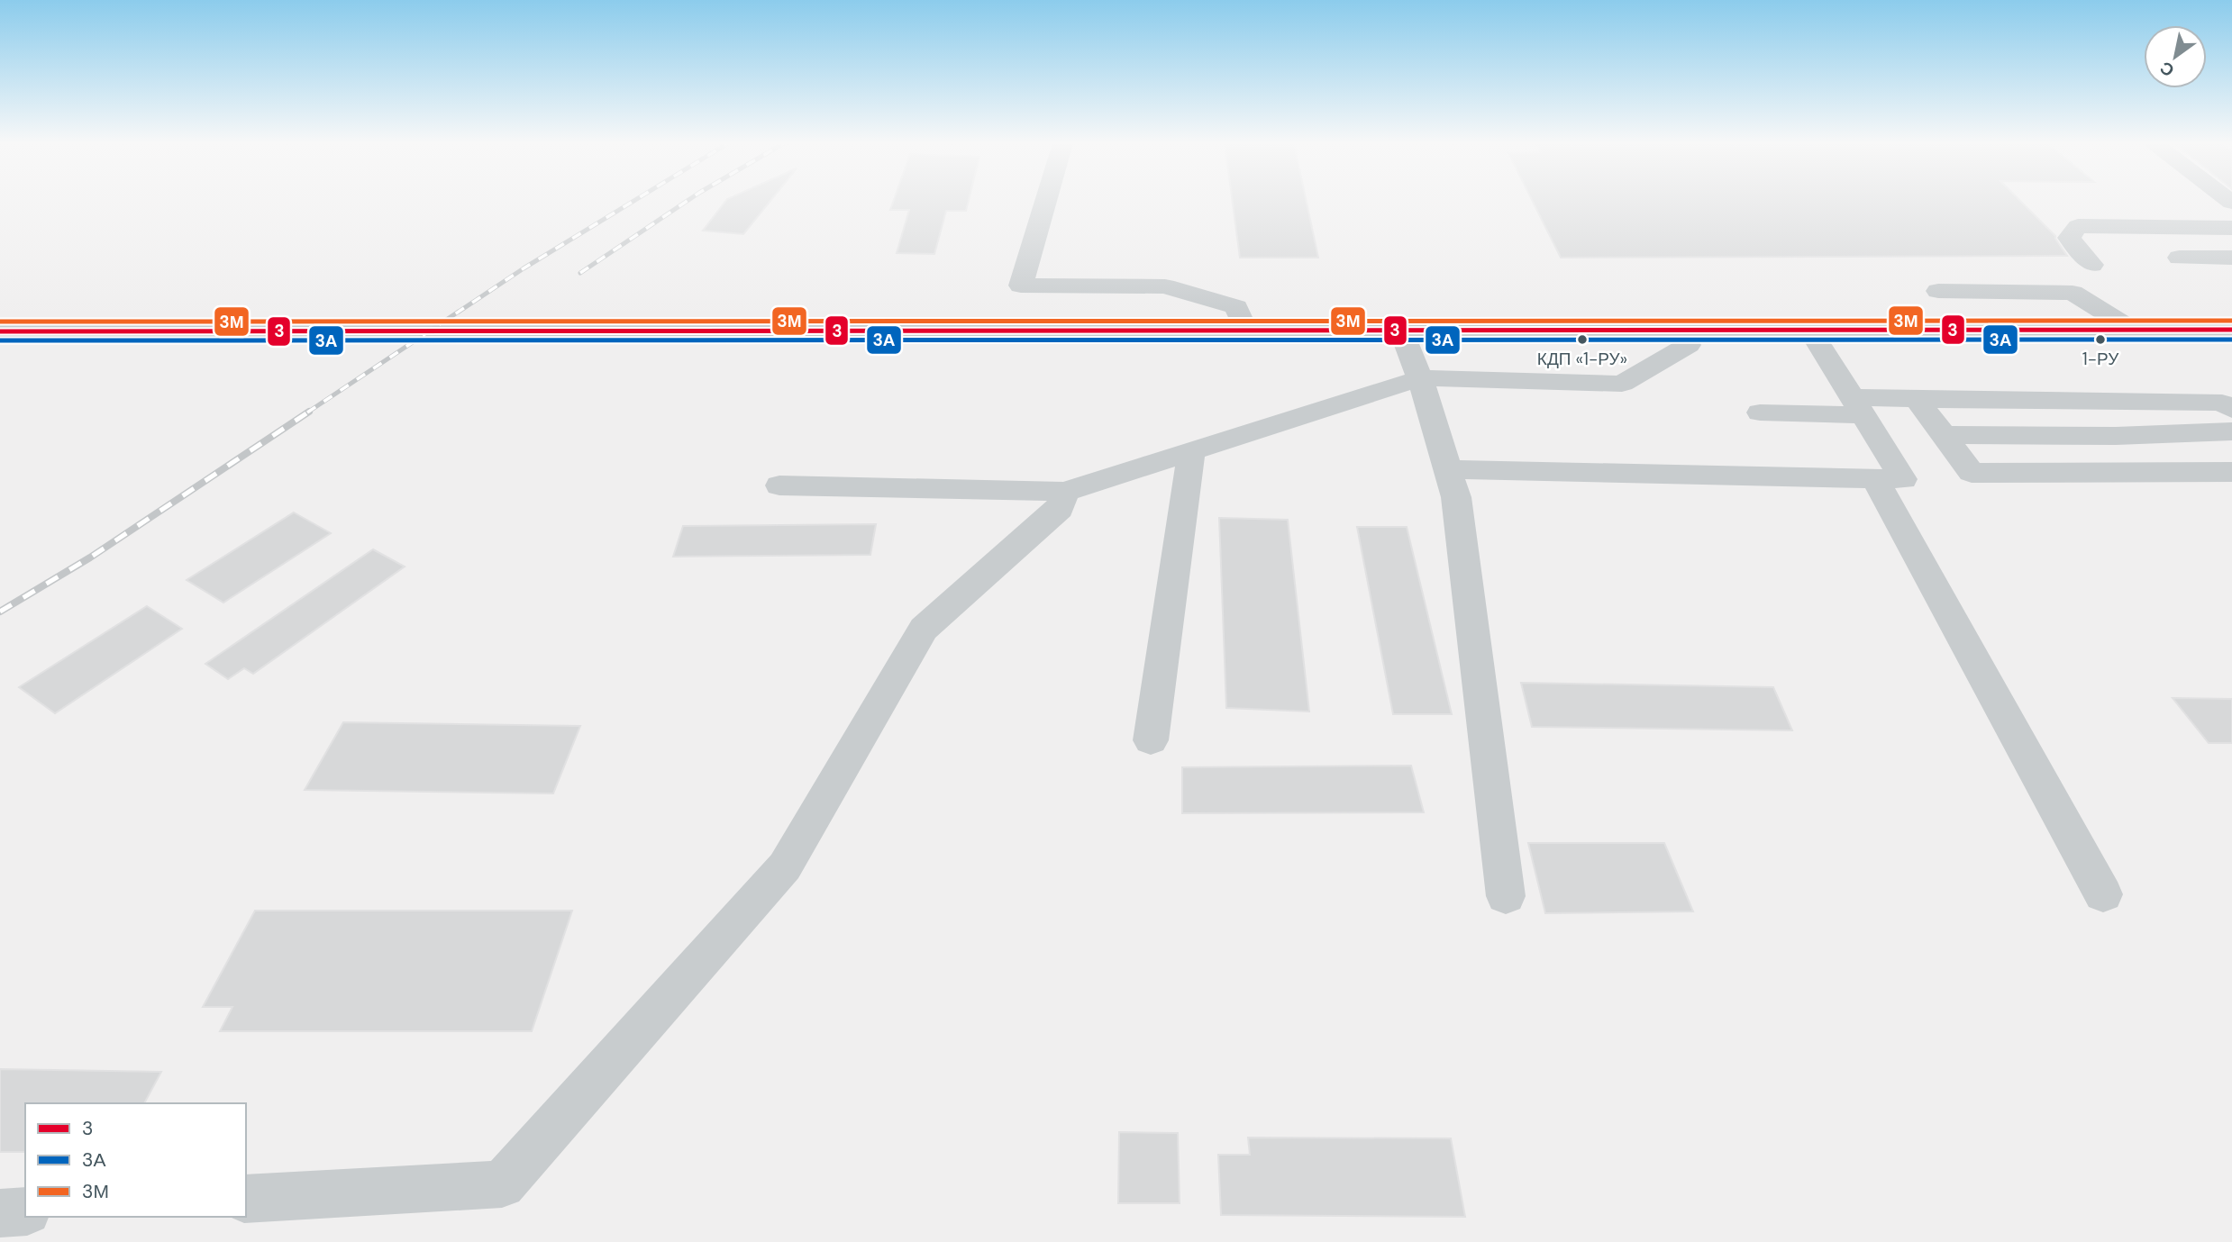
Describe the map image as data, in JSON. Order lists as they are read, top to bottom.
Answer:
{
  "places": ["КДП «1-РУ»", "1-РУ"],
  "lines": ["transit line 3М", "transit line 3", "transit line 3А"],
  "legend": ["3", "3А", "3М"],
  "north": "bottom left"
}
